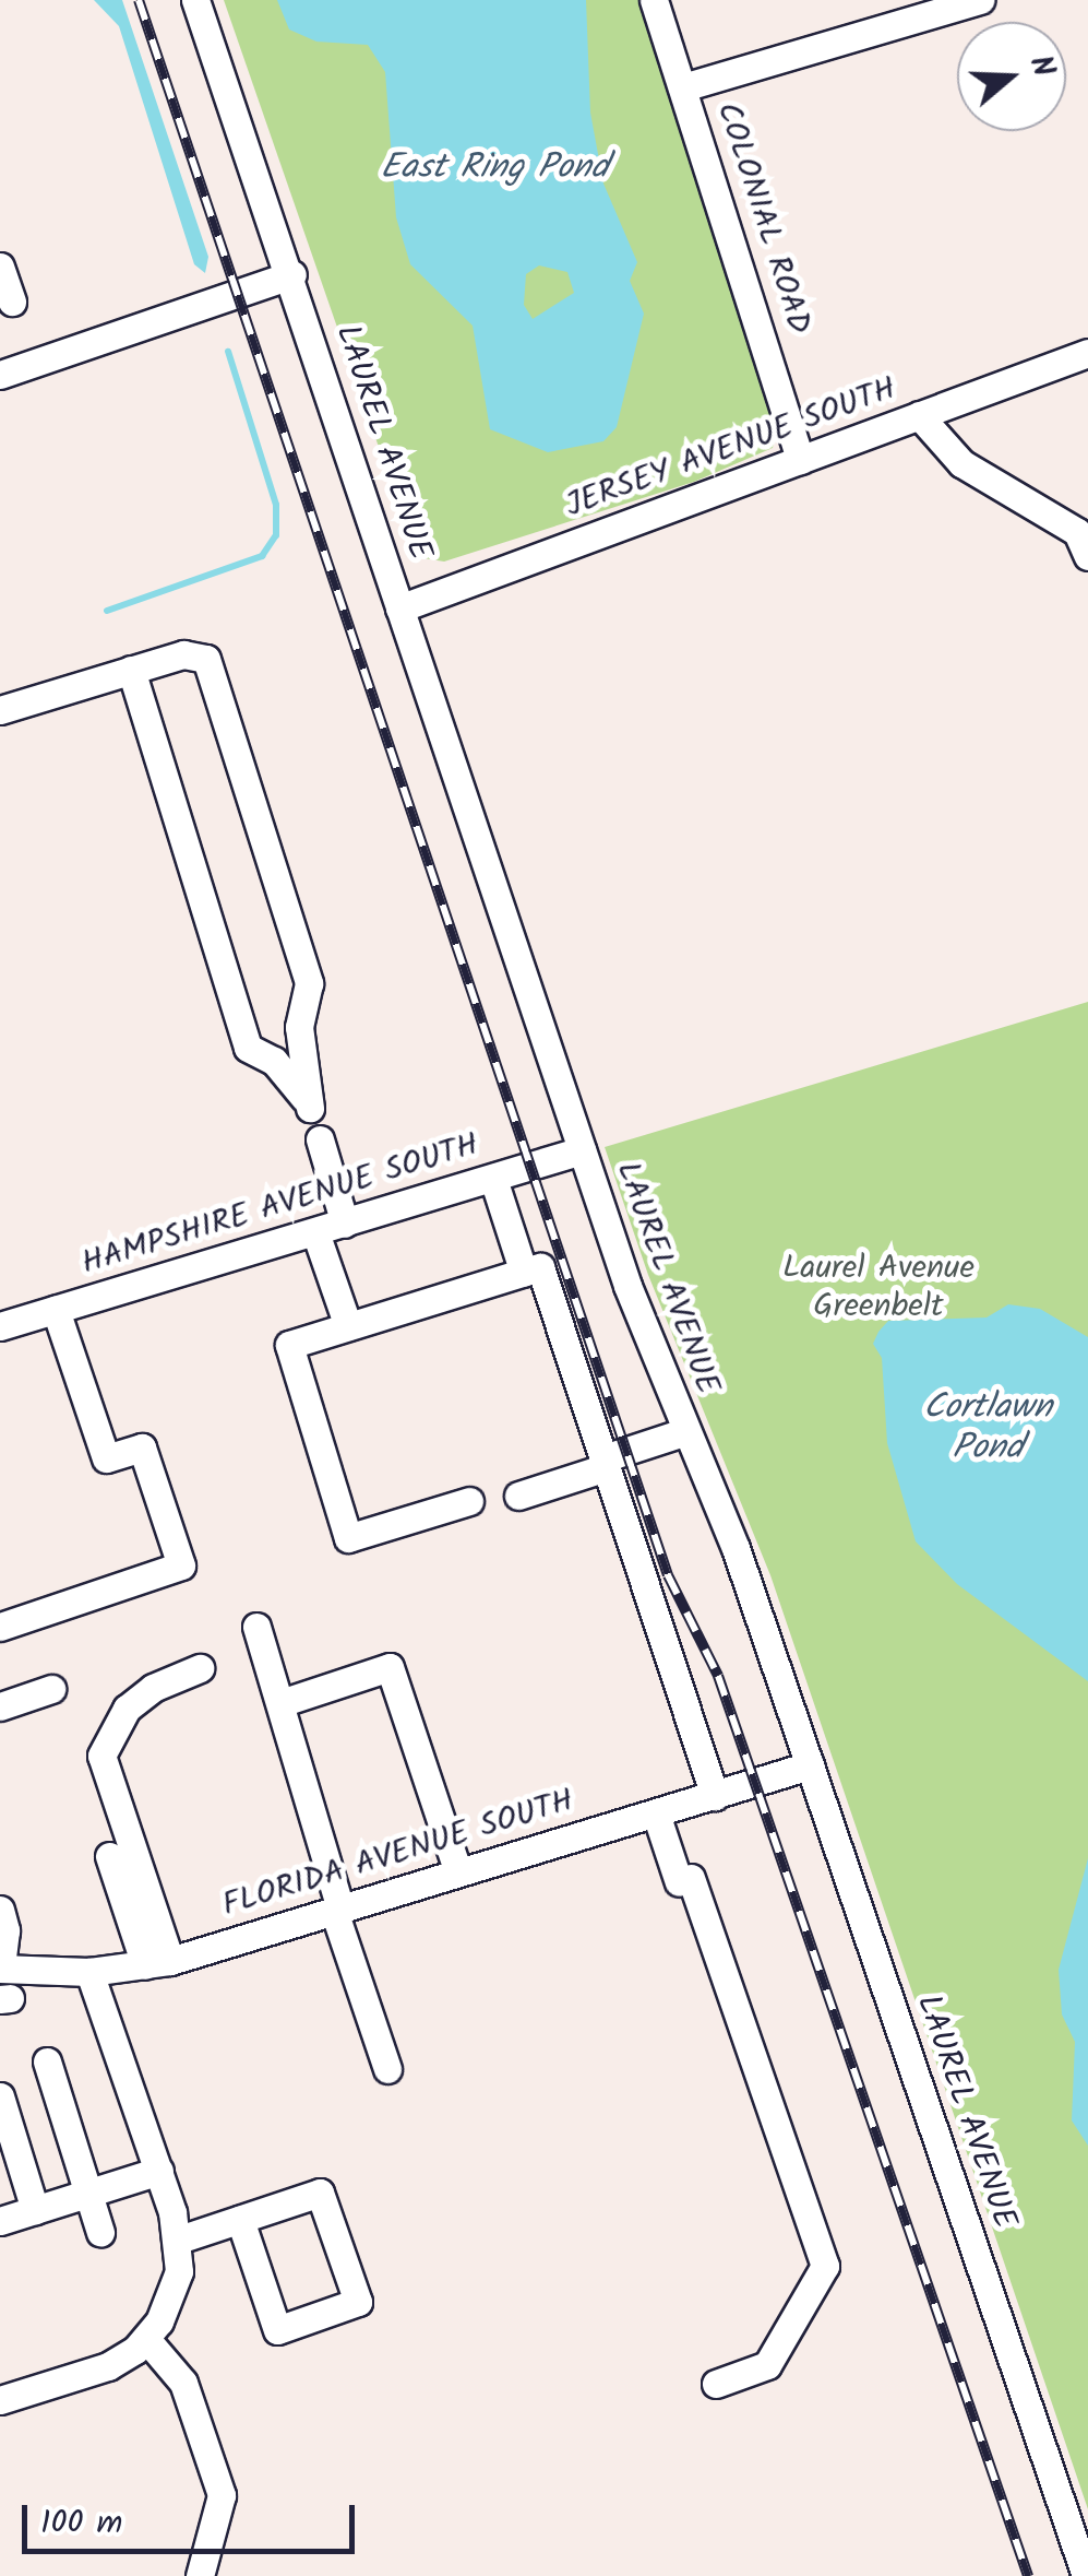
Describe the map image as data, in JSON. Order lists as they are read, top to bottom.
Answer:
{
  "streets": {
    "street": [
      "COLONIAL ROAD",
      "LAUREL AVENUE",
      "JERSEY AVENUE SOUTH",
      "HAMPSHIRE AVENUE SOUTH",
      "FLORIDA AVENUE SOUTH"
    ]
  },
  "crossings": [
    ["COLONIAL ROAD", "JERSEY AVENUE SOUTH"],
    ["LAUREL AVENUE", "JERSEY AVENUE SOUTH"],
    ["LAUREL AVENUE", "HAMPSHIRE AVENUE SOUTH"],
    ["LAUREL AVENUE", "FLORIDA AVENUE SOUTH"]
  ],
  "water": ["East Ring Pond", "Cortlawn Pond"],
  "parks": ["Laurel Avenue Greenbelt"],
  "scale_bar": "100 m",
  "north": "right"
}
